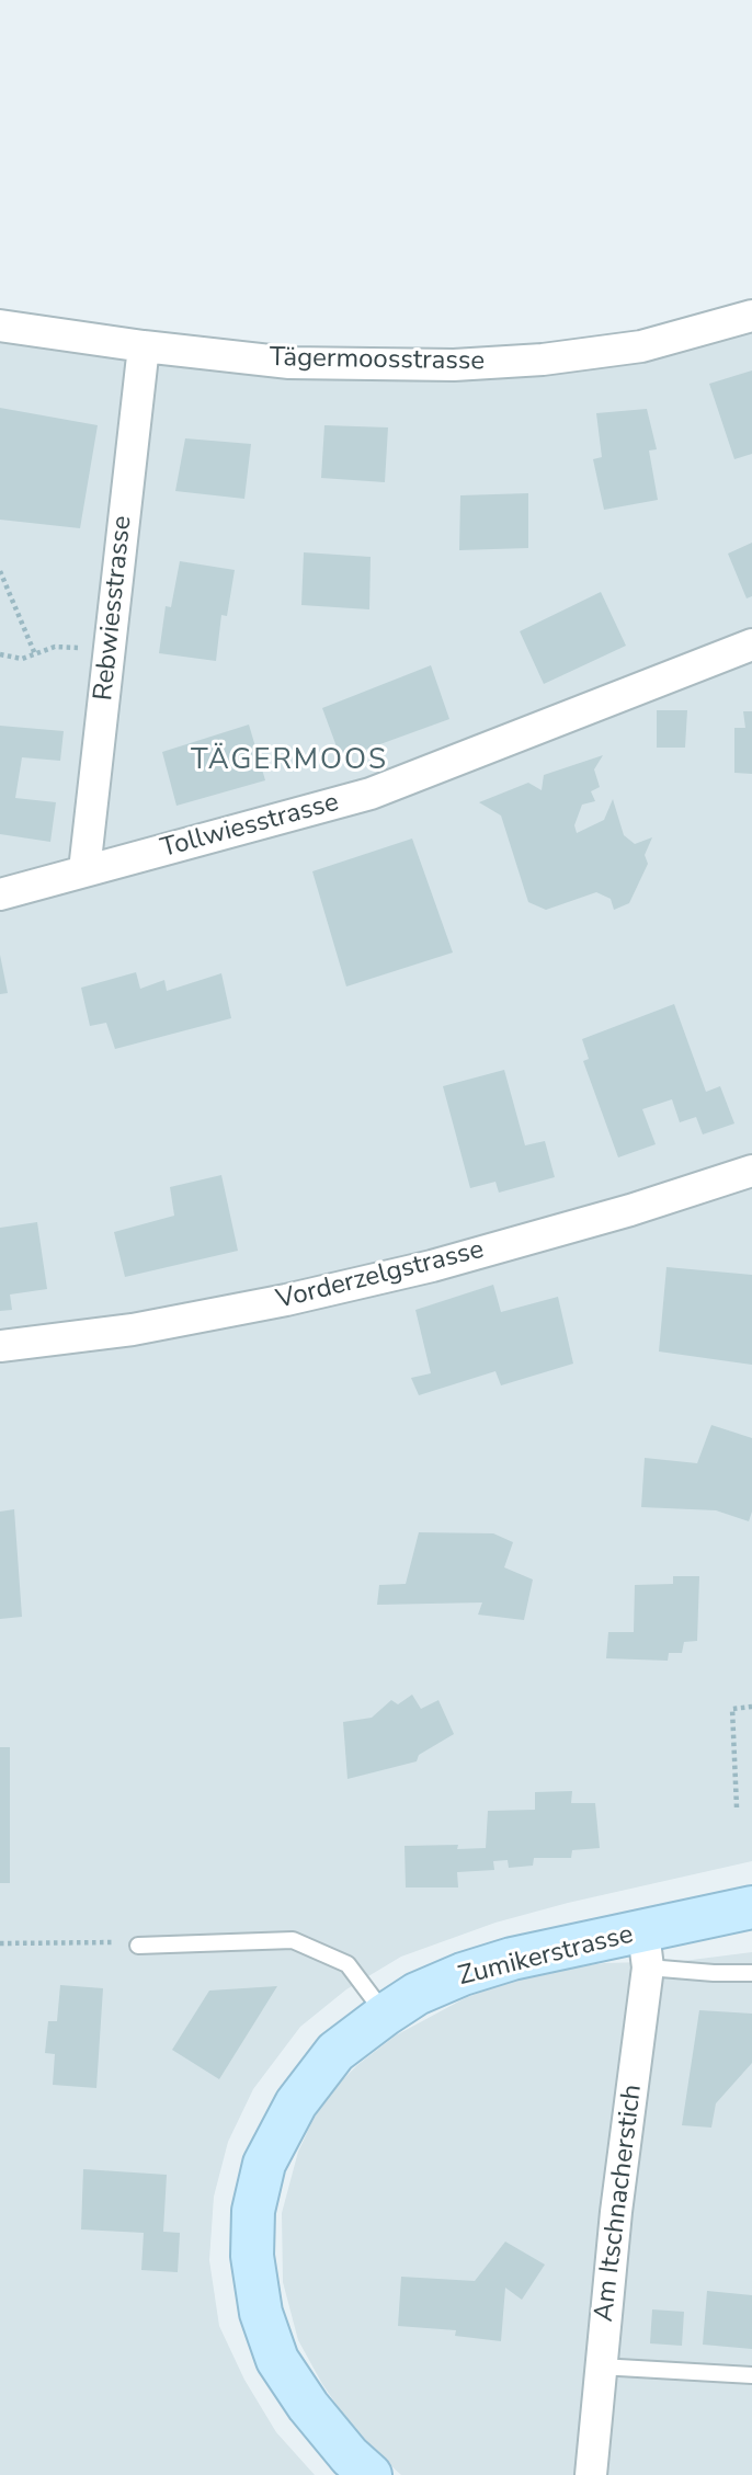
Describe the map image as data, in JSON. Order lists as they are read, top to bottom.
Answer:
{
  "streets": {
    "main road": ["Zumikerstrasse"],
    "street": [
      "Tägermoosstrasse",
      "Rebwiesstrasse",
      "Tollwiesstrasse",
      "Vorderzelgstrasse",
      "Am Itschnacherstich"
    ]
  },
  "crossings": [
    ["Tägermoosstrasse", "Rebwiesstrasse"],
    ["Rebwiesstrasse", "Tollwiesstrasse"],
    ["Zumikerstrasse", "Am Itschnacherstich"]
  ],
  "districts": ["TÄGERMOOS"]
}
